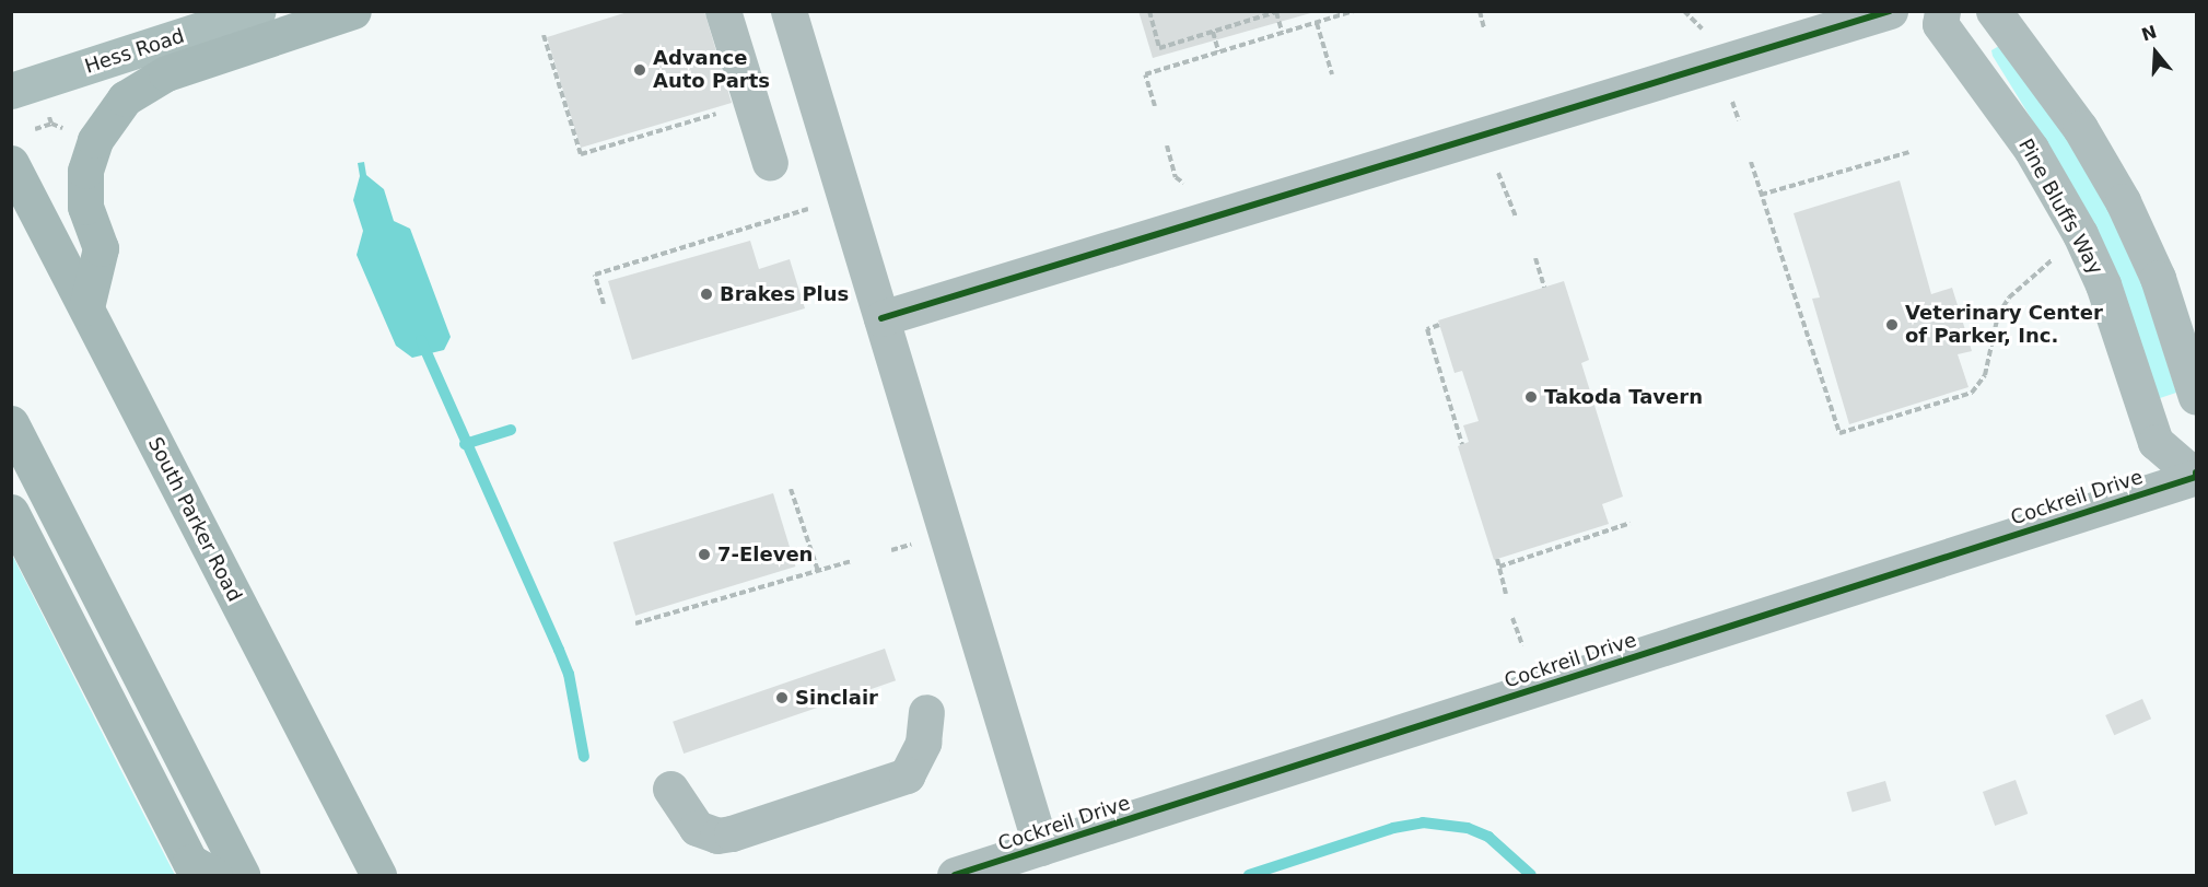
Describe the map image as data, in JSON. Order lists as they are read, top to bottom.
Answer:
{
  "streets": {
    "highway": ["South Parker Road"],
    "main road": ["Hess Road"],
    "street": ["Pine Bluffs Way", "Cockreil Drive"]
  },
  "crossings": [
    ["Pine Bluffs Way", "Cockreil Drive"]
  ],
  "places": [
    "Advance Auto Parts",
    "Brakes Plus",
    "Veterinary Center of Parker, Inc.",
    "Takoda Tavern",
    "7-Eleven",
    "Sinclair"
  ],
  "north": "top"
}
